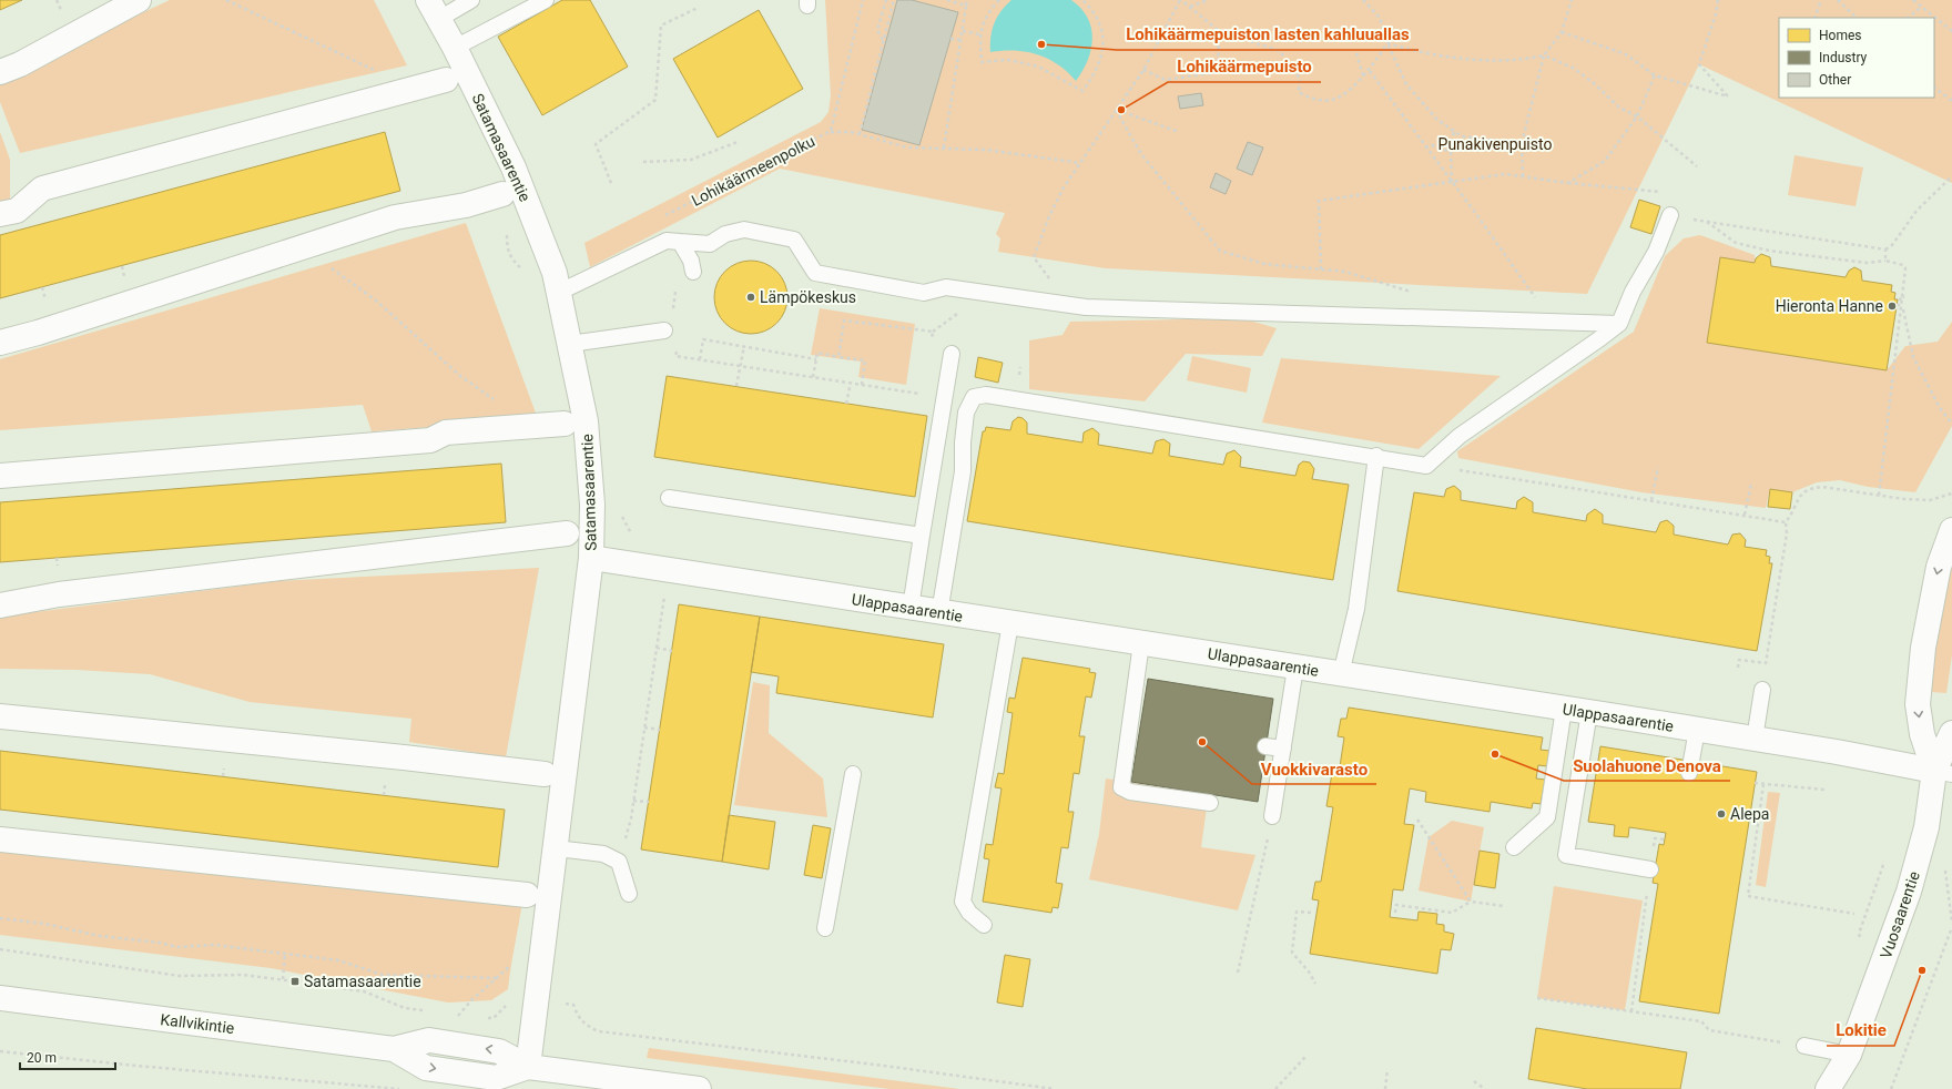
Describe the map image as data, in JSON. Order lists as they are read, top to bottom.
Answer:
{
  "streets": {
    "street": [
      "Satamasaarentie",
      "Ulappasaarentie",
      "Vuosaarentie",
      "Kallvikintie"
    ],
    "path": ["Lohikäärmeenpolku"]
  },
  "crossings": [
    ["Satamasaarentie", "Ulappasaarentie"],
    ["Satamasaarentie", "Kallvikintie"],
    ["Ulappasaarentie", "Vuosaarentie"]
  ],
  "one_way": ["Vuosaarentie"],
  "parks": ["Punakivenpuisto"],
  "places": {
    "other": [
      "Lohikäärmepuiston lasten kahluuallas",
      "Lohikäärmepuisto",
      "Lämpökeskus",
      "Hieronta Hanne",
      "Vuokkivarasto",
      "Suolahuone Denova",
      "Alepa",
      "Lokitie"
    ],
    "transit": ["Satamasaarentie"]
  },
  "legend": ["Homes", "Industry", "Other"],
  "scale_bar": "20 m"
}
